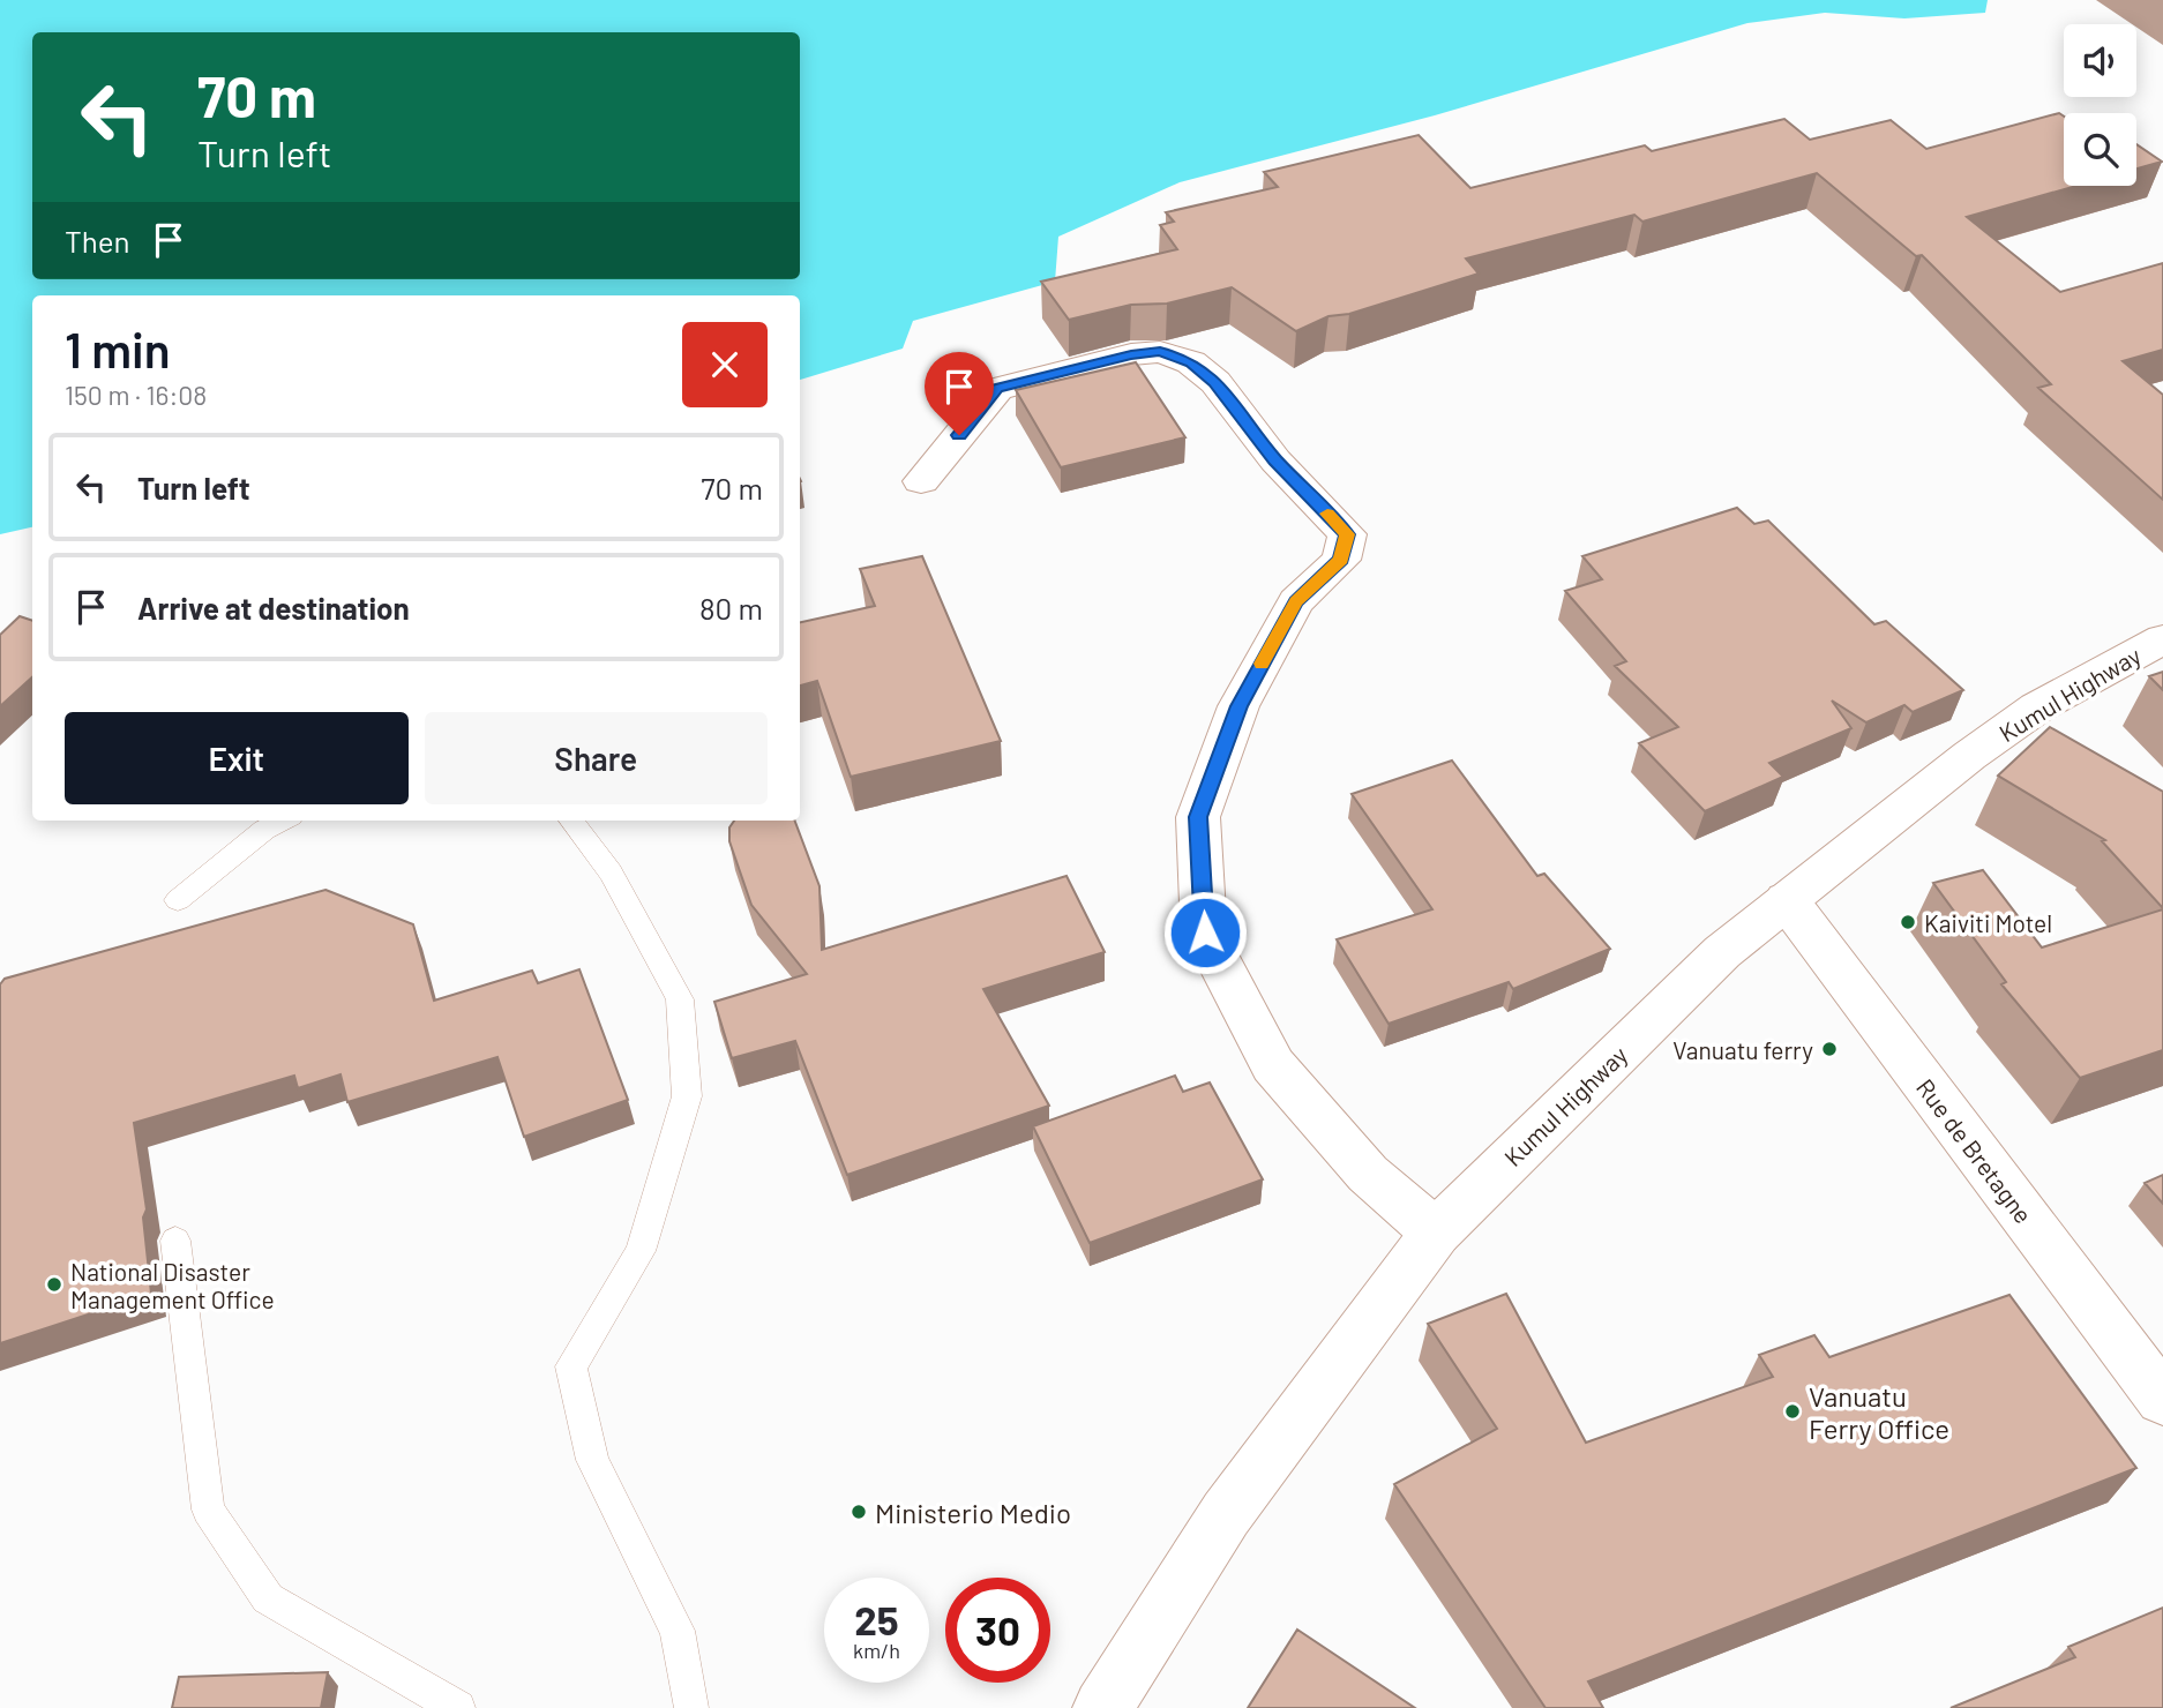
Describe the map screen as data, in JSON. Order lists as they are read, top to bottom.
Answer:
{
  "streets": {
    "street": ["Kumul Highway", "Rue de Bretagne"]
  },
  "crossings": [
    ["Kumul Highway", "Rue de Bretagne"]
  ],
  "places": [
    "Kaiviti Motel",
    "Vanuatu ferry",
    "National Disaster Management Office",
    "Vanuatu Ferry Office",
    "Ministerio Medio"
  ],
  "page": {
    "turn": ["70 m", "Turn left"],
    "then": "Then",
    "heading": ["1 min", "150 m · 16:08"],
    "list": [
      {
        "name": "Turn left",
        "value": "70 m"
      },
      {
        "name": "Arrive at destination",
        "value": "80 m"
      }
    ],
    "buttons": ["Exit", "Share"],
    "speed": "25 km/h",
    "limit": "30"
  }
}
